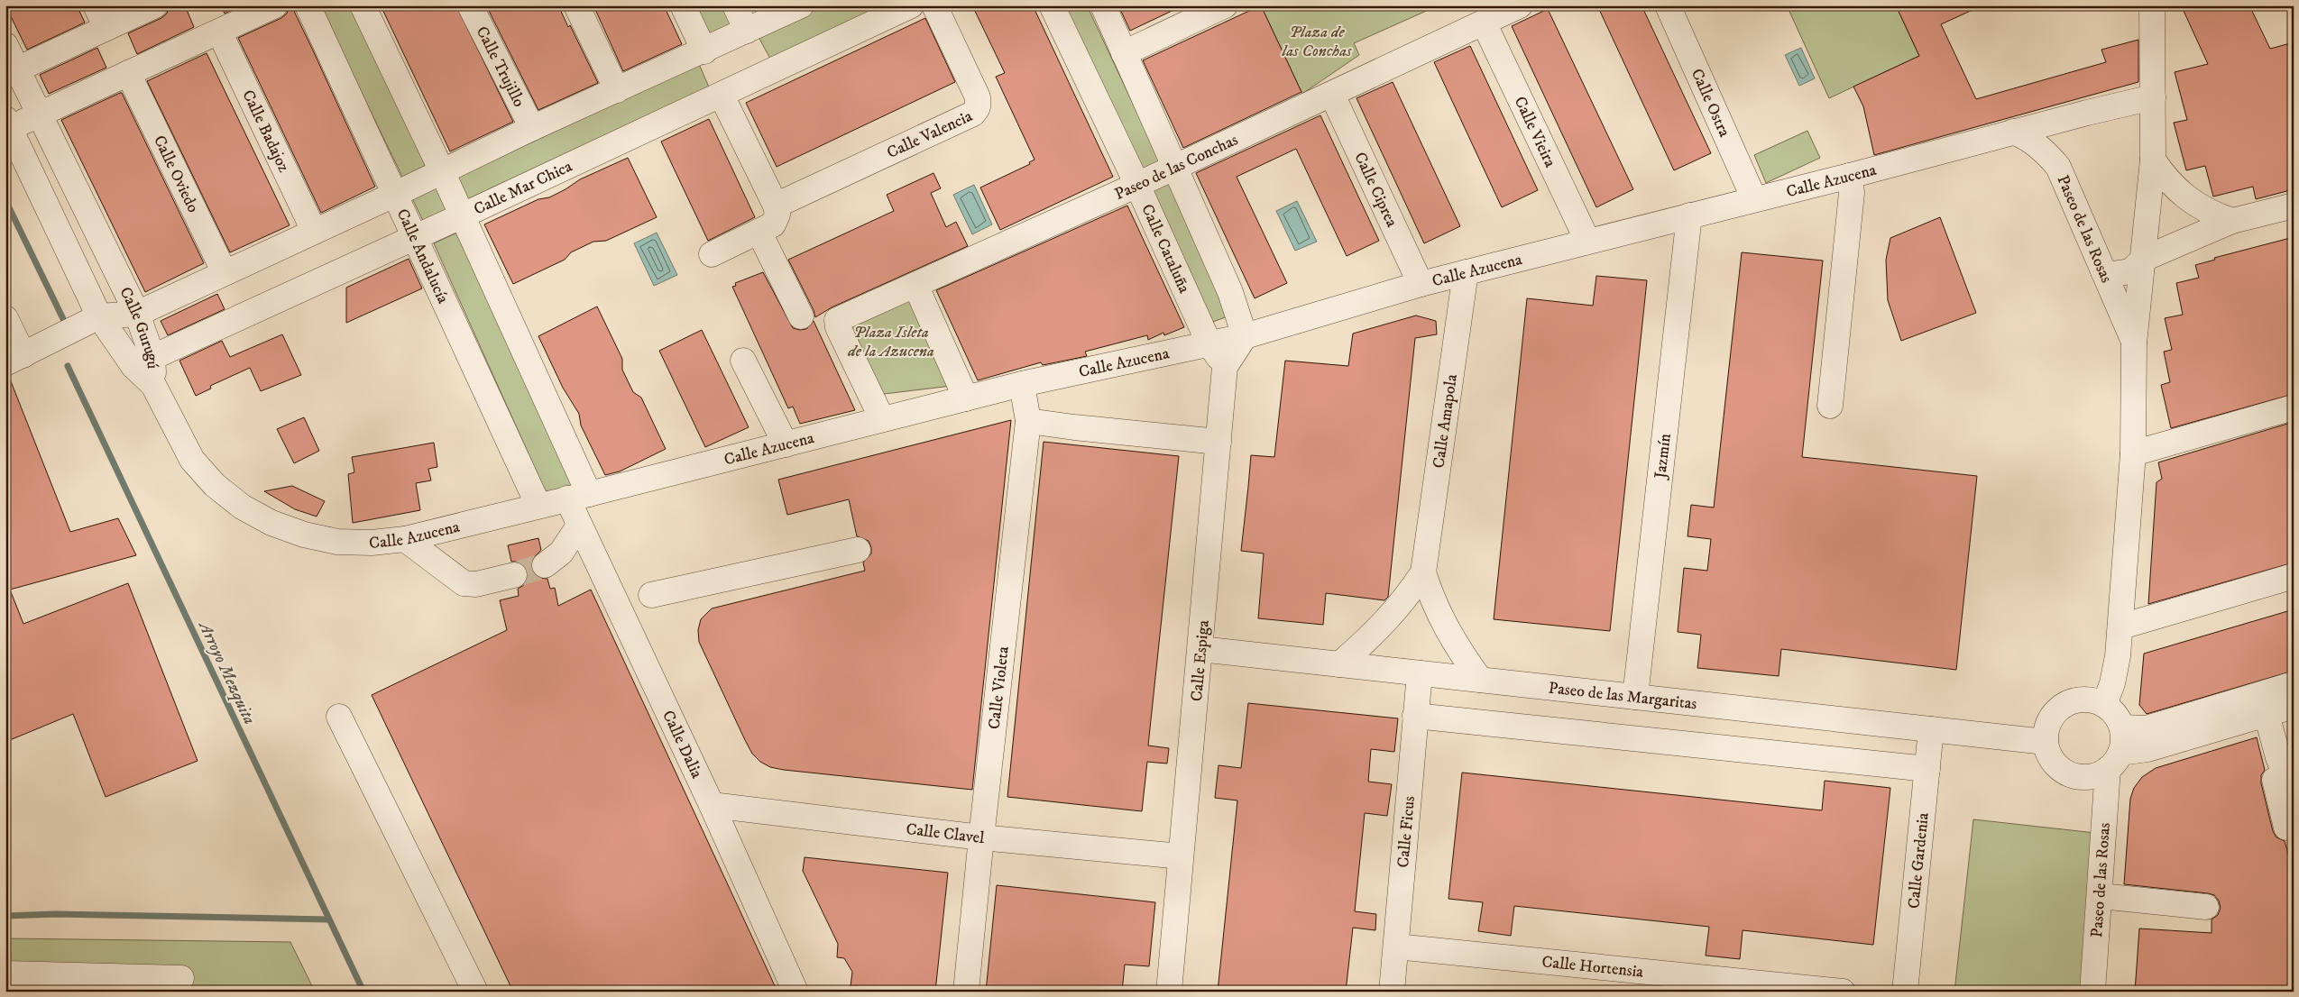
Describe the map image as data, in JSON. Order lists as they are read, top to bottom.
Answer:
{
  "streets": {
    "street": [
      "Calle Trujillo",
      "Calle Ostra",
      "Calle Badajoz",
      "Calle Vieira",
      "Calle Valencia",
      "Paseo de las Conchas",
      "Calle Oviedo",
      "Calle Azucena",
      "Calle Mar Chica",
      "Calle Ciprea",
      "Paseo de las Rosas",
      "Calle Cataluña",
      "Calle Andalucía",
      "Calle Gurugú",
      "Calle Amapola",
      "Jazmín",
      "Calle Espiga",
      "Calle Violeta",
      "Paseo de las Margaritas",
      "Calle Dalia",
      "Calle Ficus",
      "Calle Clavel",
      "Calle Gardenia",
      "Calle Hortensia"
    ]
  },
  "crossings": [
    ["Calle Ostra", "Calle Azucena"],
    ["Calle Vieira", "Paseo de las Conchas"],
    ["Calle Vieira", "Calle Azucena"],
    ["Paseo de las Conchas", "Calle Azucena"],
    ["Paseo de las Conchas", "Calle Ciprea"],
    ["Paseo de las Conchas", "Calle Cataluña"],
    ["Calle Azucena", "Calle Ciprea"],
    ["Calle Azucena", "Paseo de las Rosas"],
    ["Calle Azucena", "Calle Cataluña"],
    ["Calle Azucena", "Calle Andalucía"],
    ["Calle Azucena", "Calle Gurugú"],
    ["Calle Azucena", "Calle Amapola"],
    ["Calle Azucena", "Jazmín"],
    ["Calle Azucena", "Calle Espiga"],
    ["Calle Azucena", "Calle Violeta"],
    ["Calle Azucena", "Calle Dalia"],
    ["Calle Mar Chica", "Calle Andalucía"],
    ["Calle Mar Chica", "Calle Gurugú"],
    ["Paseo de las Rosas", "Paseo de las Margaritas"],
    ["Calle Cataluña", "Calle Espiga"],
    ["Calle Amapola", "Paseo de las Margaritas"],
    ["Jazmín", "Paseo de las Margaritas"],
    ["Calle Espiga", "Paseo de las Margaritas"],
    ["Calle Espiga", "Calle Clavel"],
    ["Calle Violeta", "Calle Clavel"],
    ["Paseo de las Margaritas", "Calle Ficus"],
    ["Paseo de las Margaritas", "Calle Gardenia"],
    ["Calle Dalia", "Calle Clavel"],
    ["Calle Ficus", "Calle Hortensia"]
  ],
  "water": ["Arroyo Mezquita"],
  "parks": ["Plaza de las Conchas", "Plaza Isleta de la Azucena"]
}
